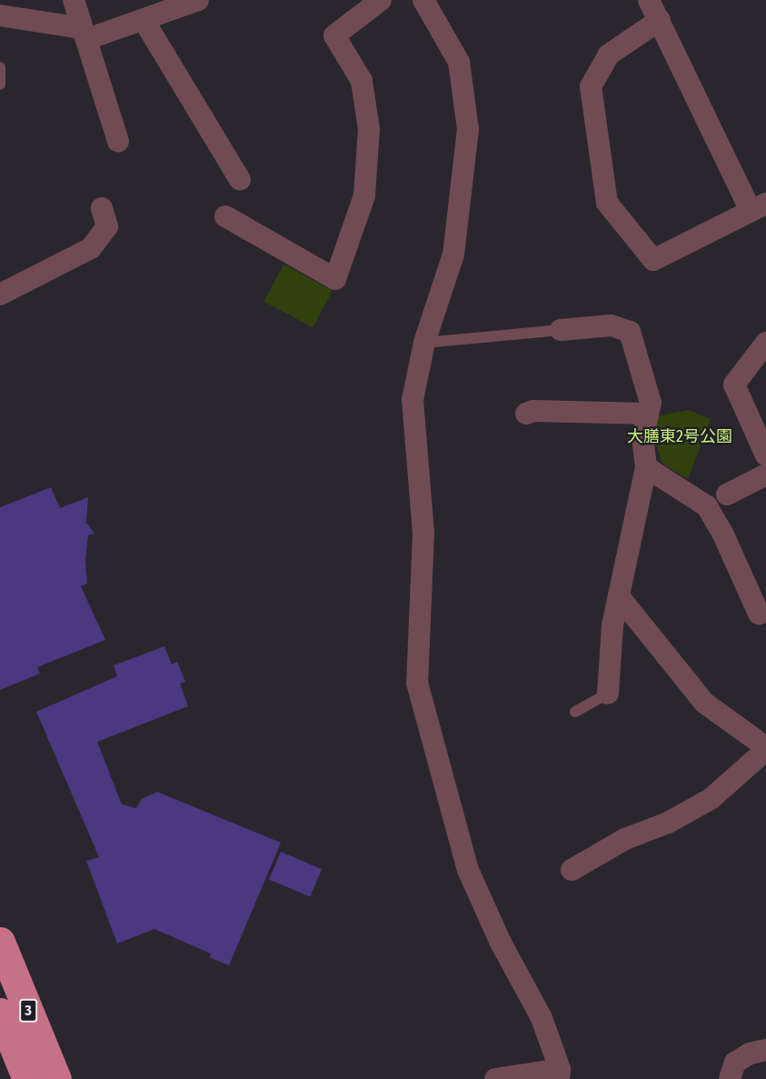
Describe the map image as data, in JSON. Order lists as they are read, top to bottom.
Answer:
{
  "streets": {
    "highway": ["3"]
  },
  "parks": ["大膳東2号公園"]
}
